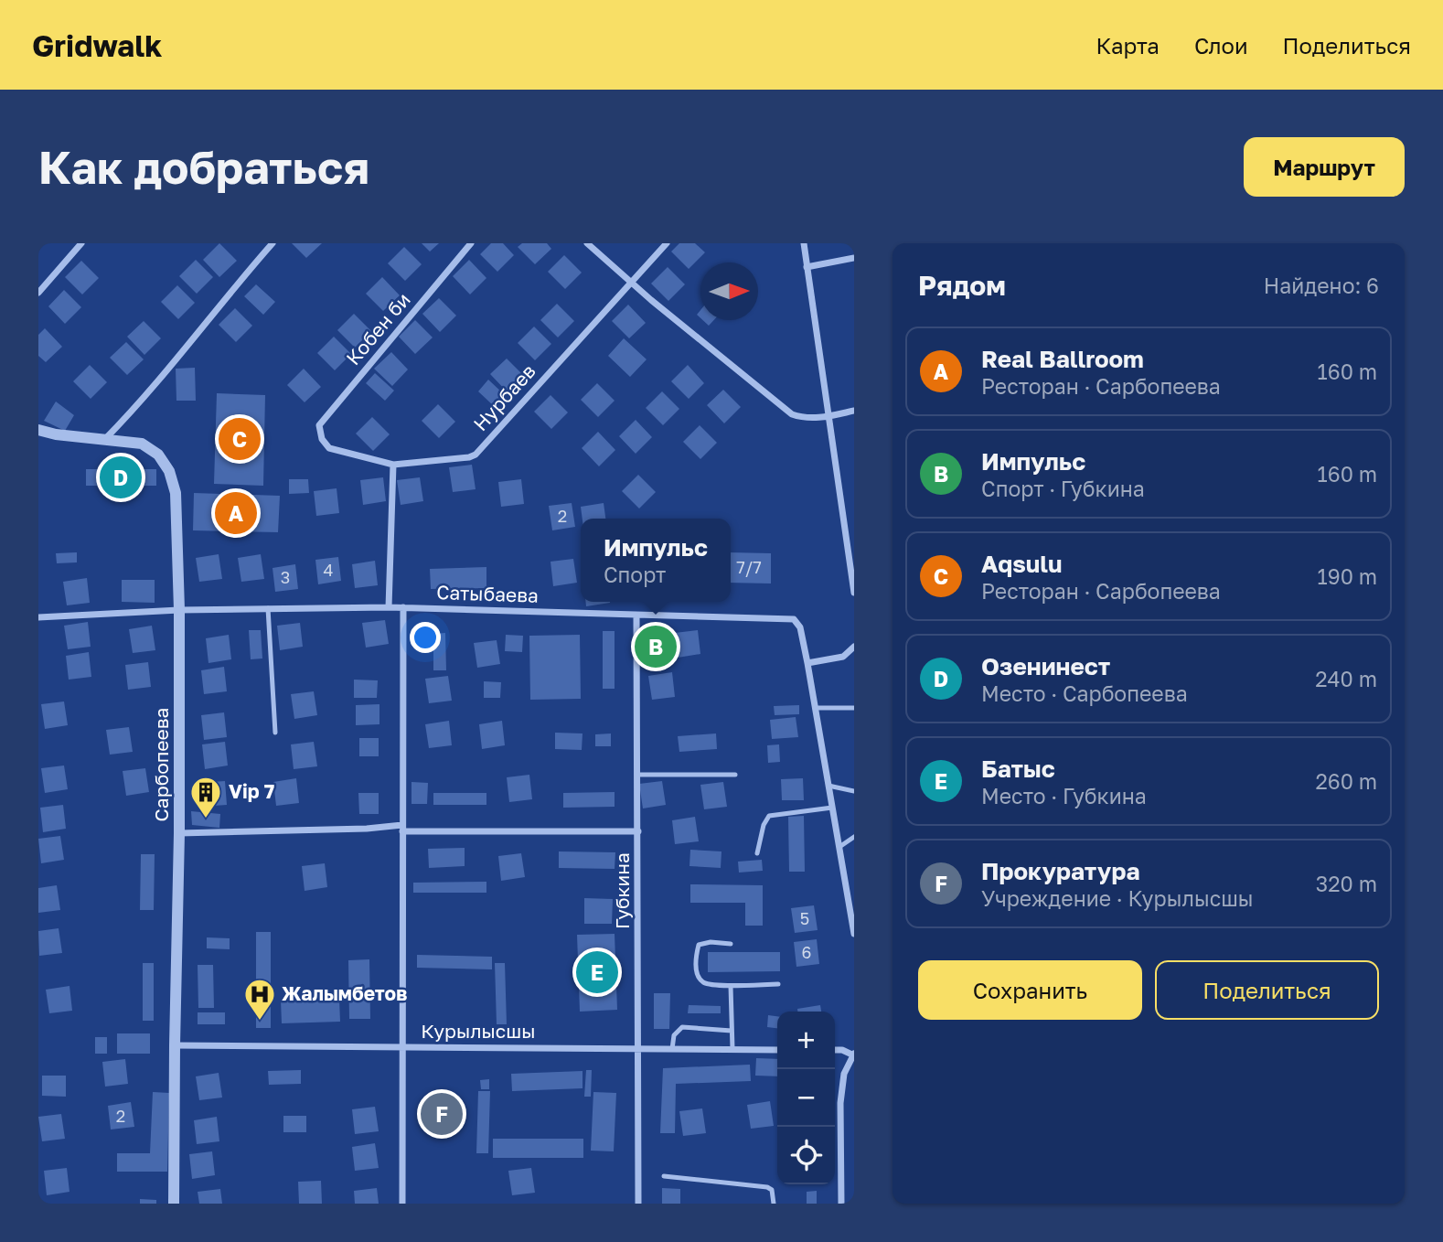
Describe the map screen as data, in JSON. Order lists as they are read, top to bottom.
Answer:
{
  "streets": {
    "street": [
      "Кобен би",
      "Нурбаев",
      "Сатыбаева",
      "Сарбопеева",
      "Губкина",
      "Курылысшы"
    ]
  },
  "crossings": [
    ["Кобен би", "Нурбаев"],
    ["Сатыбаева", "Сарбопеева"],
    ["Сатыбаева", "Губкина"],
    ["Сарбопеева", "Курылысшы"],
    ["Губкина", "Курылысшы"]
  ],
  "places": {
    "building": ["Vip 7"],
    "hospital": ["Жалымбетов"]
  },
  "house_numbers": [
    "2",
    "7/7",
    "4",
    "3",
    "5",
    "6",
    "2"
  ],
  "north": "right",
  "page": {
    "header": "Gridwalk",
    "nav": ["Карта", "Слои", "Поделиться"],
    "buttons": [
      "Маршрут",
      ["Сохранить", "Поделиться"]
    ],
    "title": "Как добраться",
    "heading": ["Рядом", "Найдено: 6"],
    "list": [
      {
        "mark": "A",
        "name": "Real Ballroom",
        "note": "Ресторан · Сарбопеева",
        "value": "160 m"
      },
      {
        "mark": "B",
        "name": "Импульс",
        "note": "Спорт · Губкина",
        "value": "160 m"
      },
      {
        "mark": "C",
        "name": "Aqsulu",
        "note": "Ресторан · Сарбопеева",
        "value": "190 m"
      },
      {
        "mark": "D",
        "name": "Озенинест",
        "note": "Место · Сарбопеева",
        "value": "240 m"
      },
      {
        "mark": "E",
        "name": "Батыс",
        "note": "Место · Губкина",
        "value": "260 m"
      },
      {
        "mark": "F",
        "name": "Прокуратура",
        "note": "Учреждение · Курылысшы",
        "value": "320 m"
      }
    ],
    "pins": [
      "C",
      "D",
      "A",
      "B",
      "E",
      "F"
    ],
    "popup": ["Импульс", "Спорт"],
    "map_buttons": ["+", "−"]
  }
}
